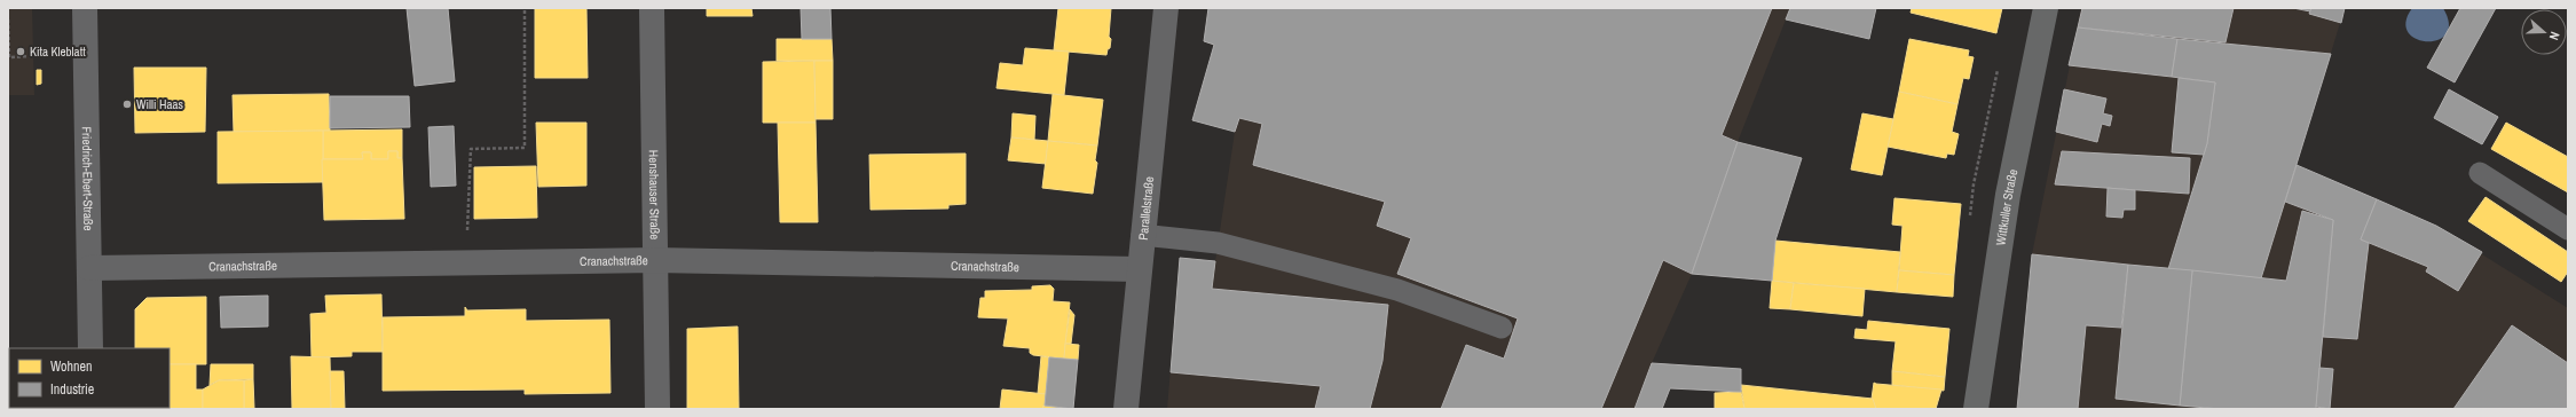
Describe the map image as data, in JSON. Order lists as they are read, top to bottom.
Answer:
{
  "streets": {
    "main road": ["Wittkuller Straße"],
    "street": [
      "Friedrich-Ebert-Straße",
      "Henshauser Straße",
      "Parallelstraße",
      "Cranachstraße"
    ]
  },
  "crossings": [
    ["Friedrich-Ebert-Straße", "Cranachstraße"],
    ["Henshauser Straße", "Cranachstraße"],
    ["Parallelstraße", "Cranachstraße"]
  ],
  "places": ["Kita Kleblatt", "Willi Haas"],
  "legend": ["Wohnen", "Industrie"],
  "north": "right"
}
